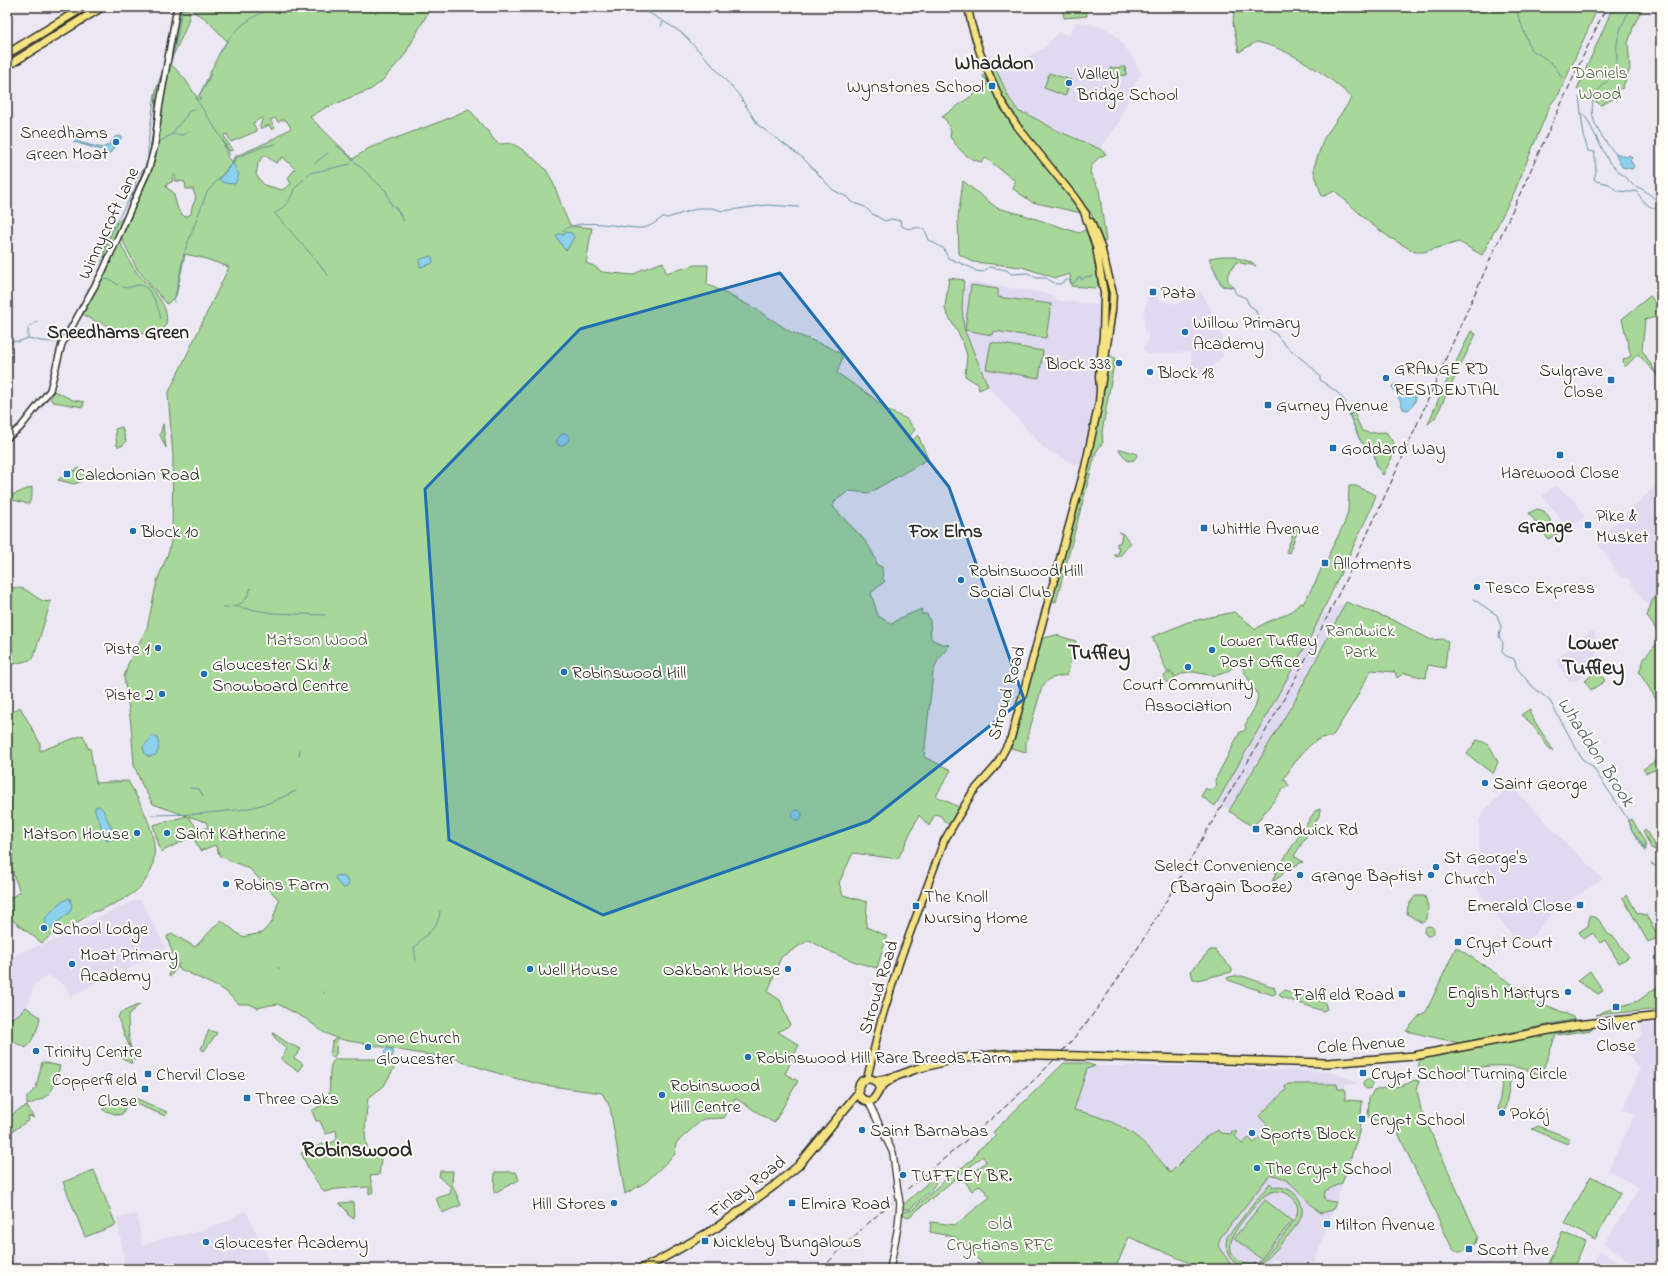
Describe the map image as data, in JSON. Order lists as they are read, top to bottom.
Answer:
{
  "streets": {
    "highway": ["Cole Avenue", "Finlay Road"],
    "main road": ["Stroud Road"],
    "street": ["Winnycroft Lane"]
  },
  "districts": [
    "Whaddon",
    "Sneedhams Green",
    "Grange",
    "Fox Elms",
    "Lower Tuffley",
    "Tuffley",
    "Robinswood"
  ],
  "water": ["Whaddon Brook"],
  "parks": [
    "Daniels Wood",
    "Randwick Park",
    "Matson Wood",
    "Old Cryptians RFC"
  ],
  "places": {
    "other": [
      "Valley Bridge School",
      "Sneedhams Green Moat",
      "Willow Primary Academy",
      "Block 338",
      "Block 18",
      "GRANGE RD RESIDENTIAL",
      "Block 10",
      "Robinswood Hill Social Club",
      "Tesco Express",
      "Piste 1",
      "Lower Tuffley Post Office",
      "Court Community Association",
      "Robinswood Hill",
      "Gloucester Ski & Snowboard Centre",
      "Piste 2",
      "Saint George",
      "Matson House",
      "Saint Katherine",
      "St George's Church",
      "Select Convenience (Bargain Booze)",
      "Grange Baptist",
      "Robins Farm",
      "School Lodge",
      "Moat Primary Academy",
      "Well House",
      "Oakbank House",
      "English Martyrs",
      "One Church Gloucester",
      "Trinity Centre",
      "Robinswood Hill Rare Breeds Farm",
      "Robinswood Hill Centre",
      "Pokój",
      "Saint Barnabas",
      "Sports Block",
      "The Crypt School",
      "TUFFLEY BR.",
      "Hill Stores",
      "Gloucester Academy"
    ],
    "transit": [
      "Wynstones School",
      "Pata",
      "Sulgrave Close",
      "Gurney Avenue",
      "Goddard Way",
      "Harewood Close",
      "Caledonian Road",
      "Pike & Musket",
      "Whittle Avenue",
      "Allotments",
      "Randwick Rd",
      "Emerald Close",
      "The Knoll Nursing Home",
      "Crypt Court",
      "Falfield Road",
      "Silver Close",
      "Crypt School Turning Circle",
      "Chervil Close",
      "Copperfield Close",
      "Three Oaks",
      "Crypt School",
      "Elmira Road",
      "Milton Avenue",
      "Nickleby Bungalows",
      "Scott Ave"
    ]
  }
}
